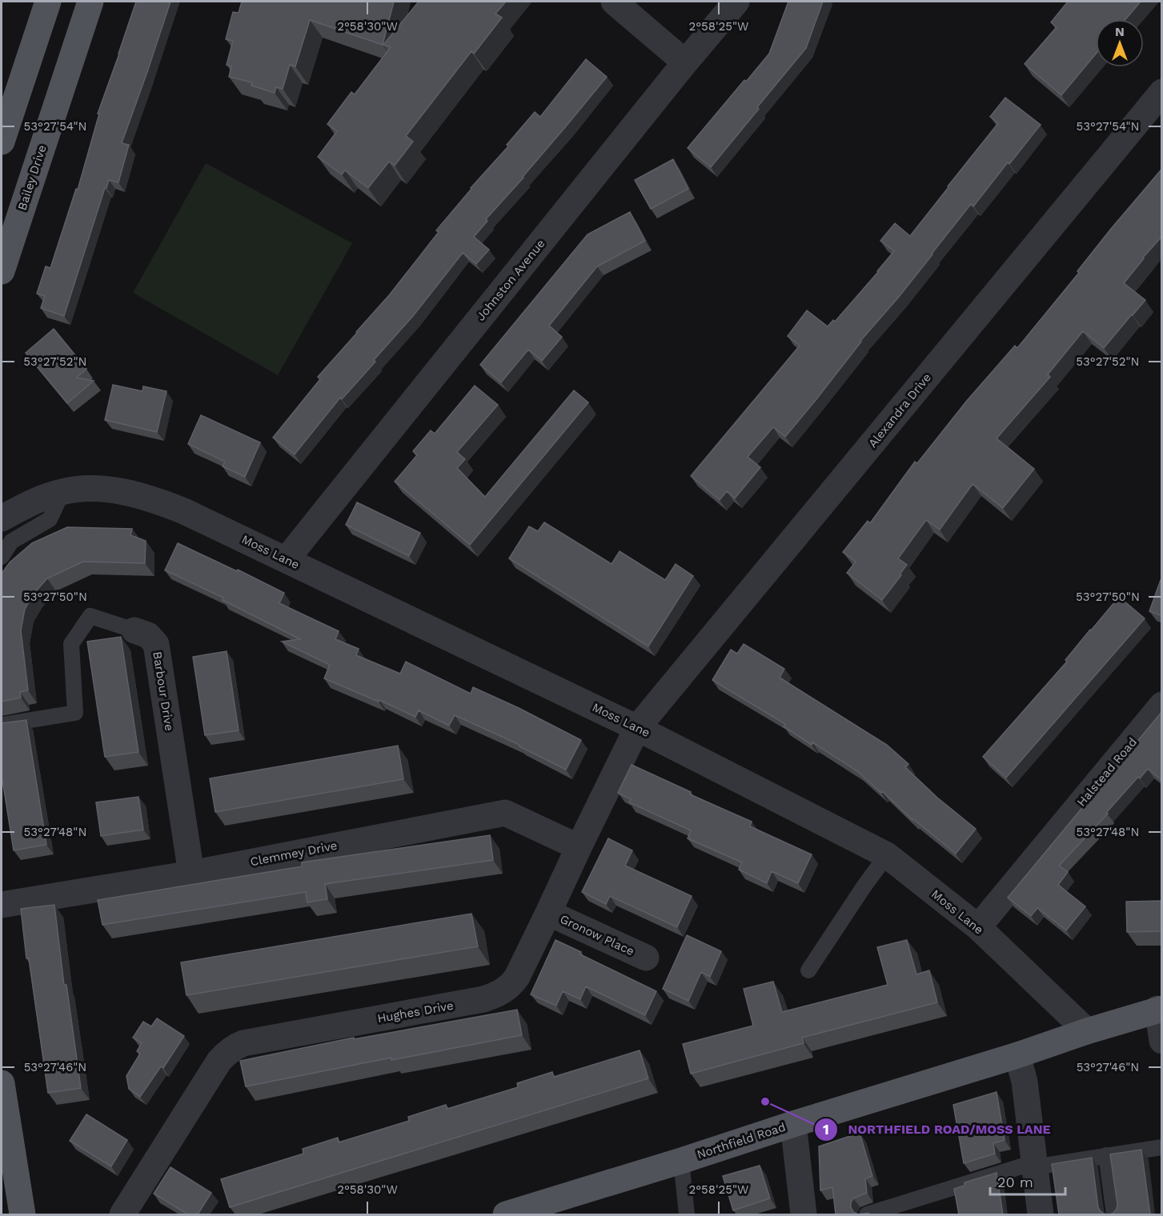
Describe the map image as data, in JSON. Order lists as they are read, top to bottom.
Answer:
{
  "streets": {
    "main road": ["Bailey Drive", "Northfield Road"],
    "street": [
      "Johnston Avenue",
      "Alexandra Drive",
      "Moss Lane",
      "Barbour Drive",
      "Halstead Road",
      "Clemmey Drive",
      "Gronow Place",
      "Hughes Drive"
    ]
  },
  "crossings": [
    ["Johnston Avenue", "Moss Lane"],
    ["Alexandra Drive", "Moss Lane"],
    ["Alexandra Drive", "Hughes Drive"],
    ["Moss Lane", "Halstead Road"],
    ["Moss Lane", "Hughes Drive"],
    ["Moss Lane", "Northfield Road"],
    ["Barbour Drive", "Clemmey Drive"],
    ["Clemmey Drive", "Hughes Drive"],
    ["Gronow Place", "Hughes Drive"]
  ],
  "places": ["NORTHFIELD ROAD/MOSS LANE"],
  "scale_bar": "20 m",
  "north": "top",
  "coordinates": [
    "2°58'30\"W",
    "2°58'25\"W",
    "53°27'54\"N",
    "53°27'52\"N",
    "53°27'50\"N",
    "53°27'48\"N",
    "53°27'46\"N"
  ]
}
